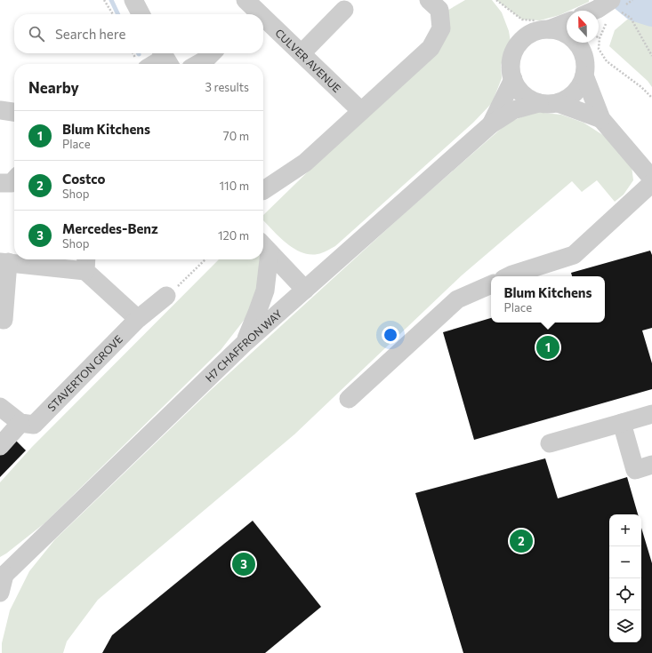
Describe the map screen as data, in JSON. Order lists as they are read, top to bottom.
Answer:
{
  "streets": {
    "street": ["CULVER AVENUE", "H7 CHAFFRON WAY", "STAVERTON GROVE"]
  },
  "north": "top",
  "page": {
    "search": "Search here",
    "heading": ["Nearby", "3 results"],
    "list": [
      {
        "mark": "1",
        "name": "Blum Kitchens",
        "note": "Place",
        "value": "70 m"
      },
      {
        "mark": "2",
        "name": "Costco",
        "note": "Shop",
        "value": "110 m"
      },
      {
        "mark": "3",
        "name": "Mercedes-Benz",
        "note": "Shop",
        "value": "120 m"
      }
    ],
    "popup": ["Blum Kitchens", "Place"],
    "pins": ["1", "2", "3"],
    "map_buttons": ["+", "−"]
  }
}
